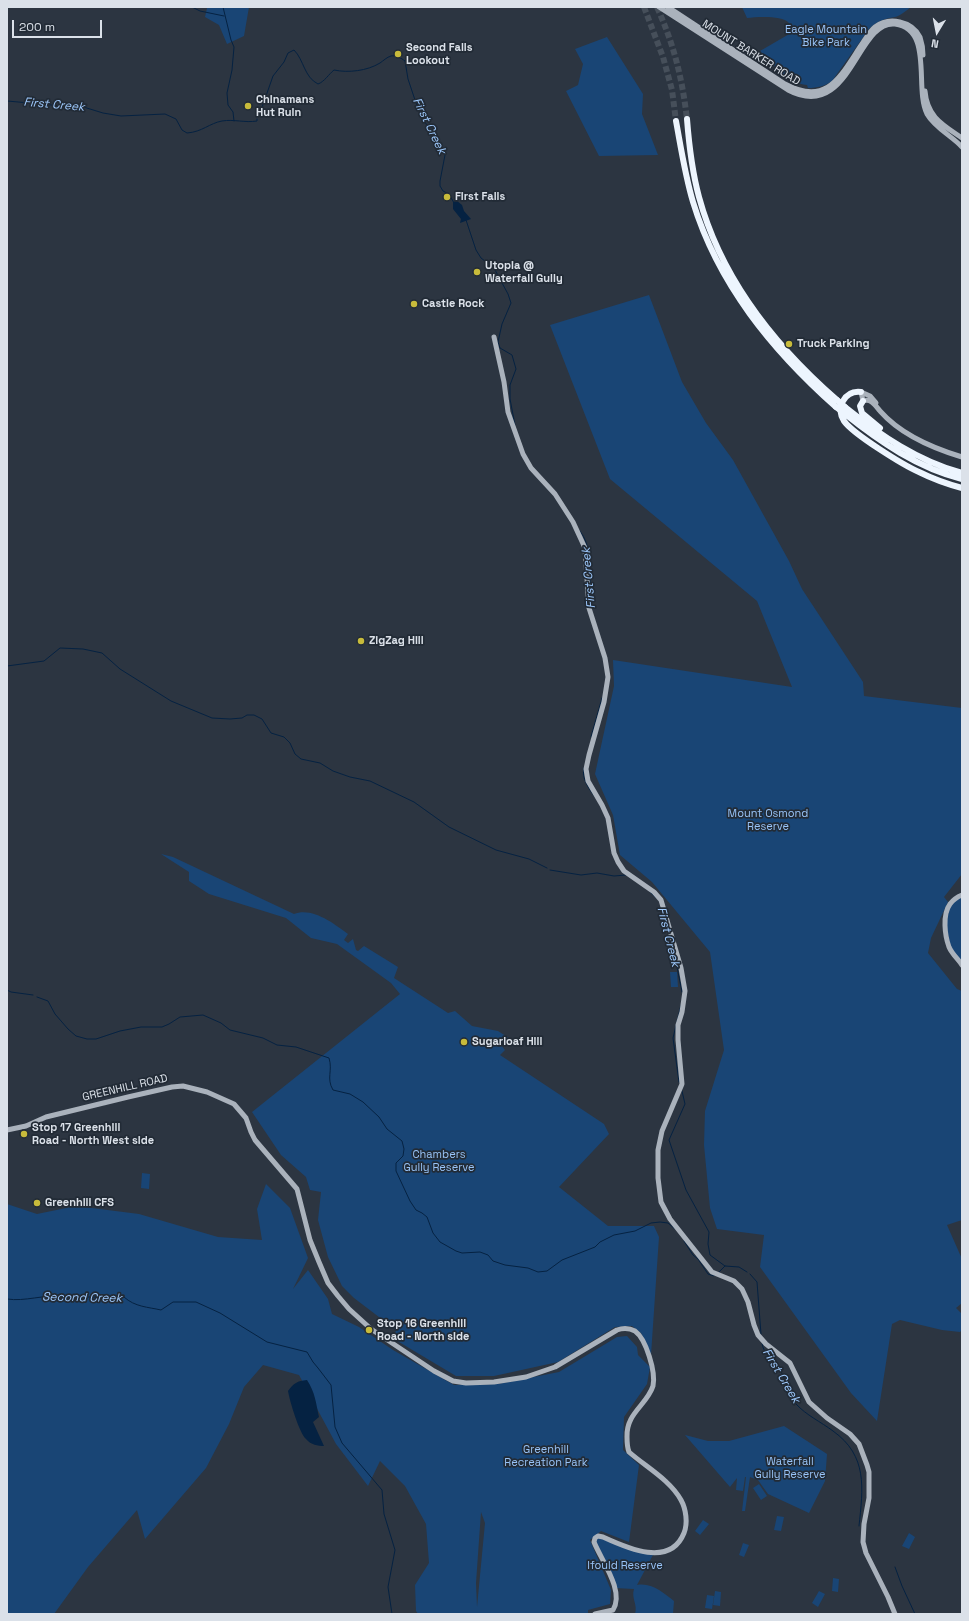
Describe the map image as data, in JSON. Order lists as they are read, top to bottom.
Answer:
{
  "streets": {
    "main road": ["MOUNT BARKER ROAD", "GREENHILL ROAD"]
  },
  "water": ["First Creek", "Second Creek"],
  "parks": [
    "Eagle Mountain Bike Park",
    "Mount Osmond Reserve",
    "Chambers Gully Reserve",
    "Greenhill Recreation Park",
    "Waterfall Gully Reserve",
    "Ifould Reserve"
  ],
  "places": [
    "Second Falls Lookout",
    "Chinamans Hut Ruin",
    "First Falls",
    "Utopia @ Waterfall Gully",
    "Castle Rock",
    "Truck Parking",
    "ZigZag Hill",
    "Sugarloaf Hill",
    "Stop 17 Greenhill Road - North West side",
    "Greenhill CFS",
    "Stop 16 Greenhill Road - North side"
  ],
  "scale_bar": "200 m",
  "north": "bottom"
}
